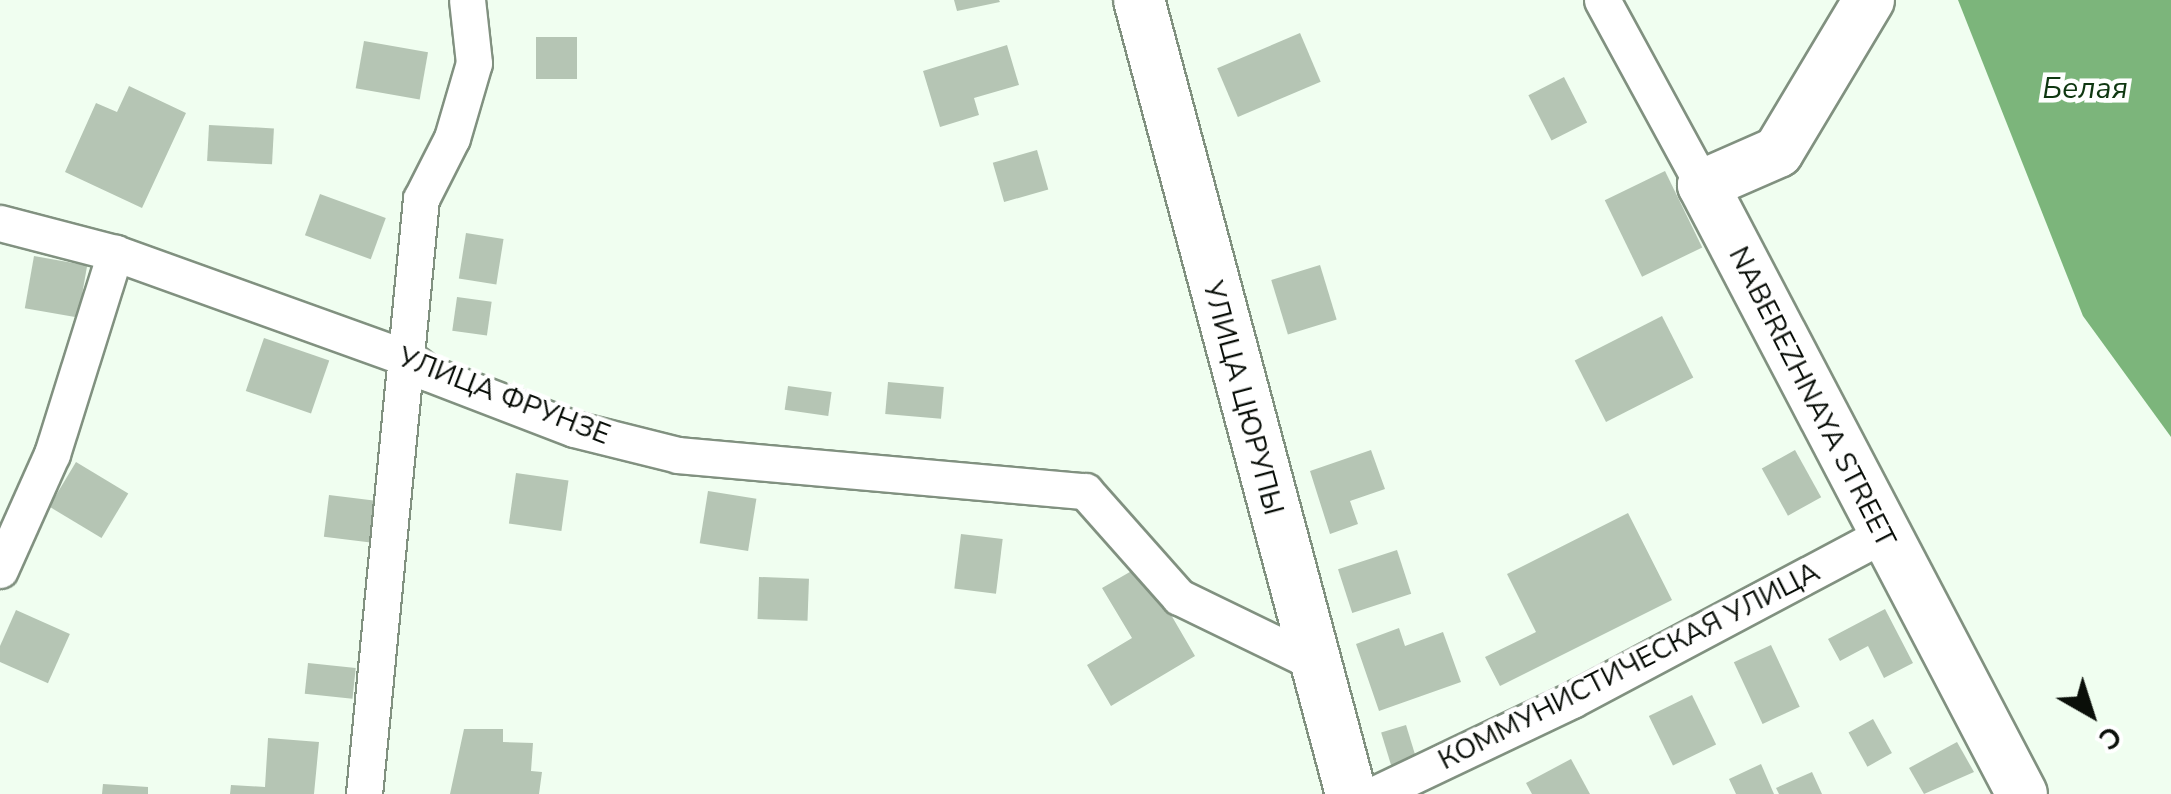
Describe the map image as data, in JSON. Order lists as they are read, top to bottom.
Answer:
{
  "streets": {
    "main road": ["NABEREZHNAYA STREET", "УЛИЦА ЦЮРУПЫ"],
    "street": ["УЛИЦА ФРУНЗЕ", "КОММУНИСТИЧЕСКАЯ УЛИЦА"]
  },
  "crossings": [
    ["УЛИЦА ФРУНЗЕ", "УЛИЦА ЦЮРУПЫ"],
    ["NABEREZHNAYA STREET", "КОММУНИСТИЧЕСКАЯ УЛИЦА"]
  ],
  "water": ["Белая"],
  "north": "bottom right"
}
